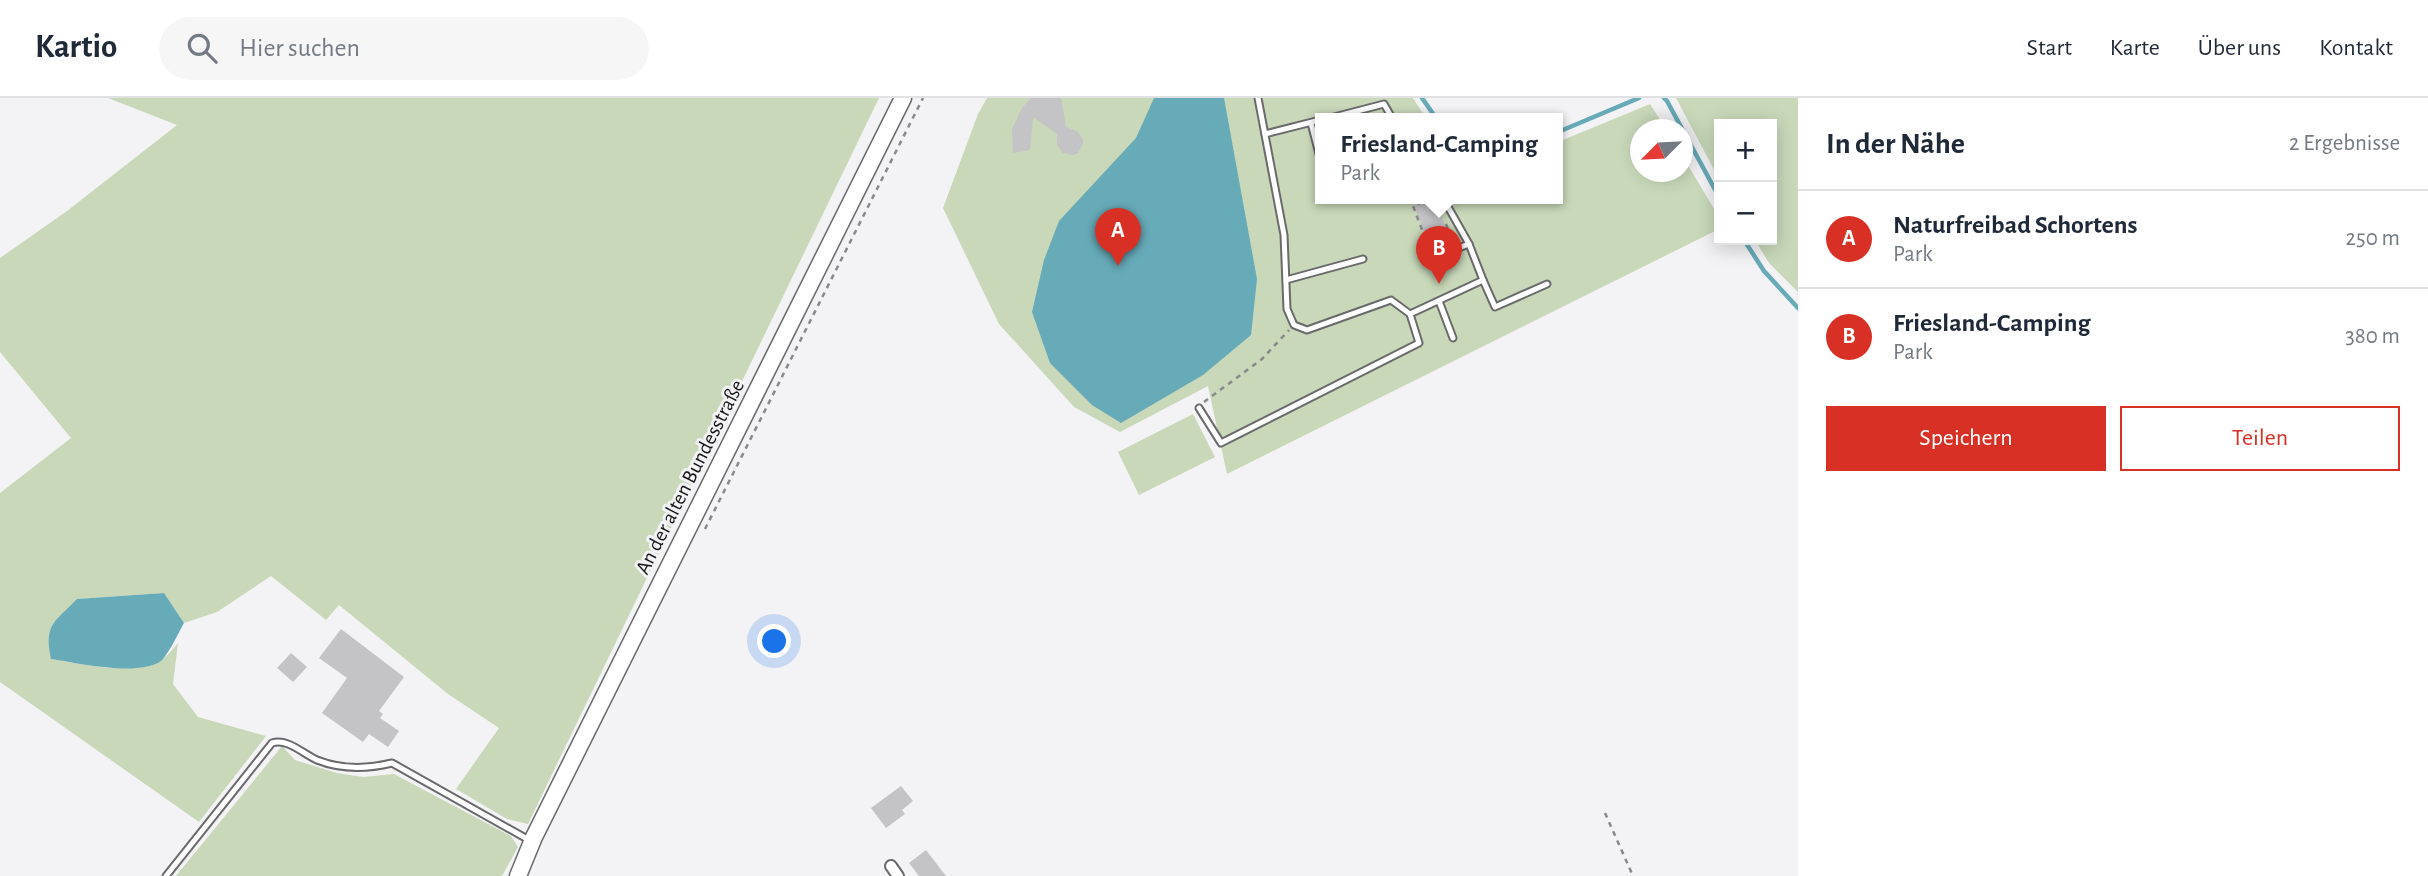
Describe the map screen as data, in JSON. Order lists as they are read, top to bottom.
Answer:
{
  "streets": {
    "street": ["An der alten Bundesstraße"]
  },
  "north": "bottom left",
  "page": {
    "header": "Kartio",
    "search": "Hier suchen",
    "nav": [
      "Start",
      "Karte",
      "Über uns",
      "Kontakt"
    ],
    "heading": ["In der Nähe", "2 Ergebnisse"],
    "popup": ["Friesland-Camping", "Park"],
    "map_buttons": ["+", "−"],
    "list": [
      {
        "mark": "A",
        "name": "Naturfreibad Schortens",
        "note": "Park",
        "value": "250 m"
      },
      {
        "mark": "B",
        "name": "Friesland-Camping",
        "note": "Park",
        "value": "380 m"
      }
    ],
    "pins": ["A", "B"],
    "buttons": ["Speichern", "Teilen"]
  }
}
